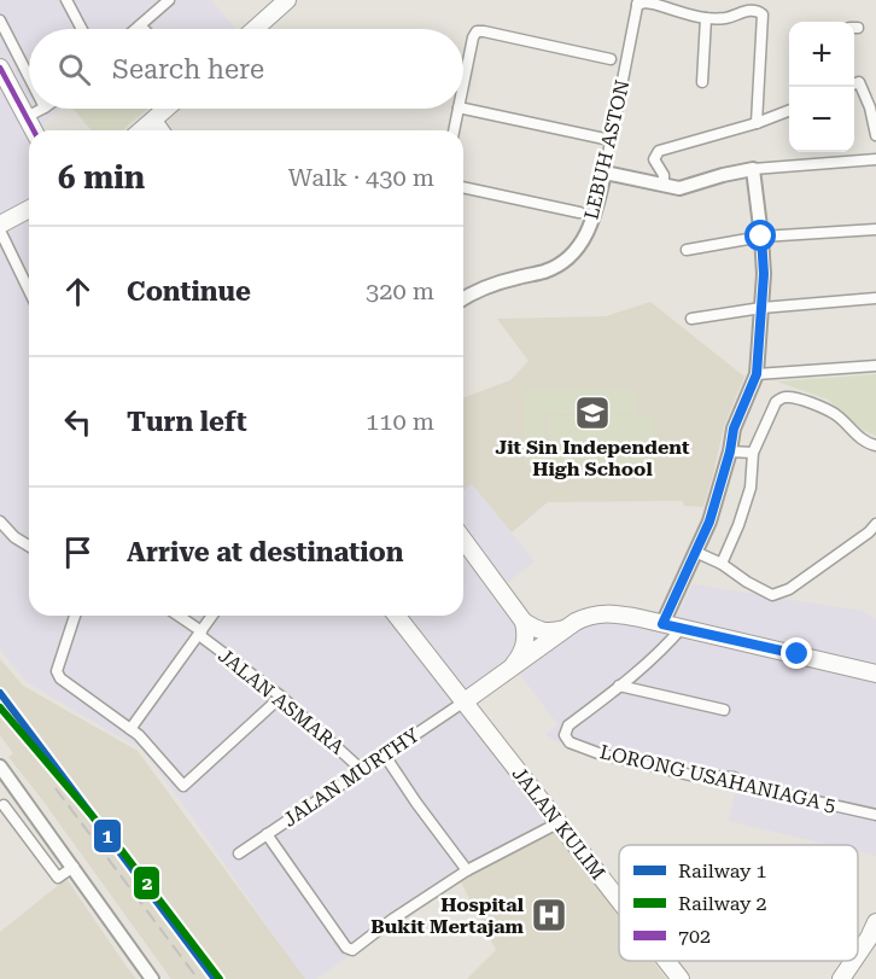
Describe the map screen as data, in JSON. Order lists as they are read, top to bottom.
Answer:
{
  "streets": {
    "main road": ["JALAN KULIM"],
    "street": [
      "LEBUH ASTON",
      "JALAN ASMARA",
      "JALAN MURTHY",
      "LORONG USAHANIAGA 5"
    ]
  },
  "crossings": [
    ["JALAN ASMARA", "JALAN MURTHY"],
    ["JALAN MURTHY", "JALAN KULIM"]
  ],
  "places": {
    "school or university": ["Jit Sin Independent High School"],
    "hospital": ["Hospital Bukit Mertajam"]
  },
  "lines": ["transit line 702", "rail line 1", "rail line 2"],
  "legend": ["Railway 1", "Railway 2", "702"],
  "page": {
    "map_buttons": ["+", "−"],
    "search": "Search here",
    "heading": ["6 min", "Walk · 430 m"],
    "list": [
      ["Continue", "320 m"],
      ["Turn left", "110 m"],
      "Arrive at destination"
    ]
  }
}
